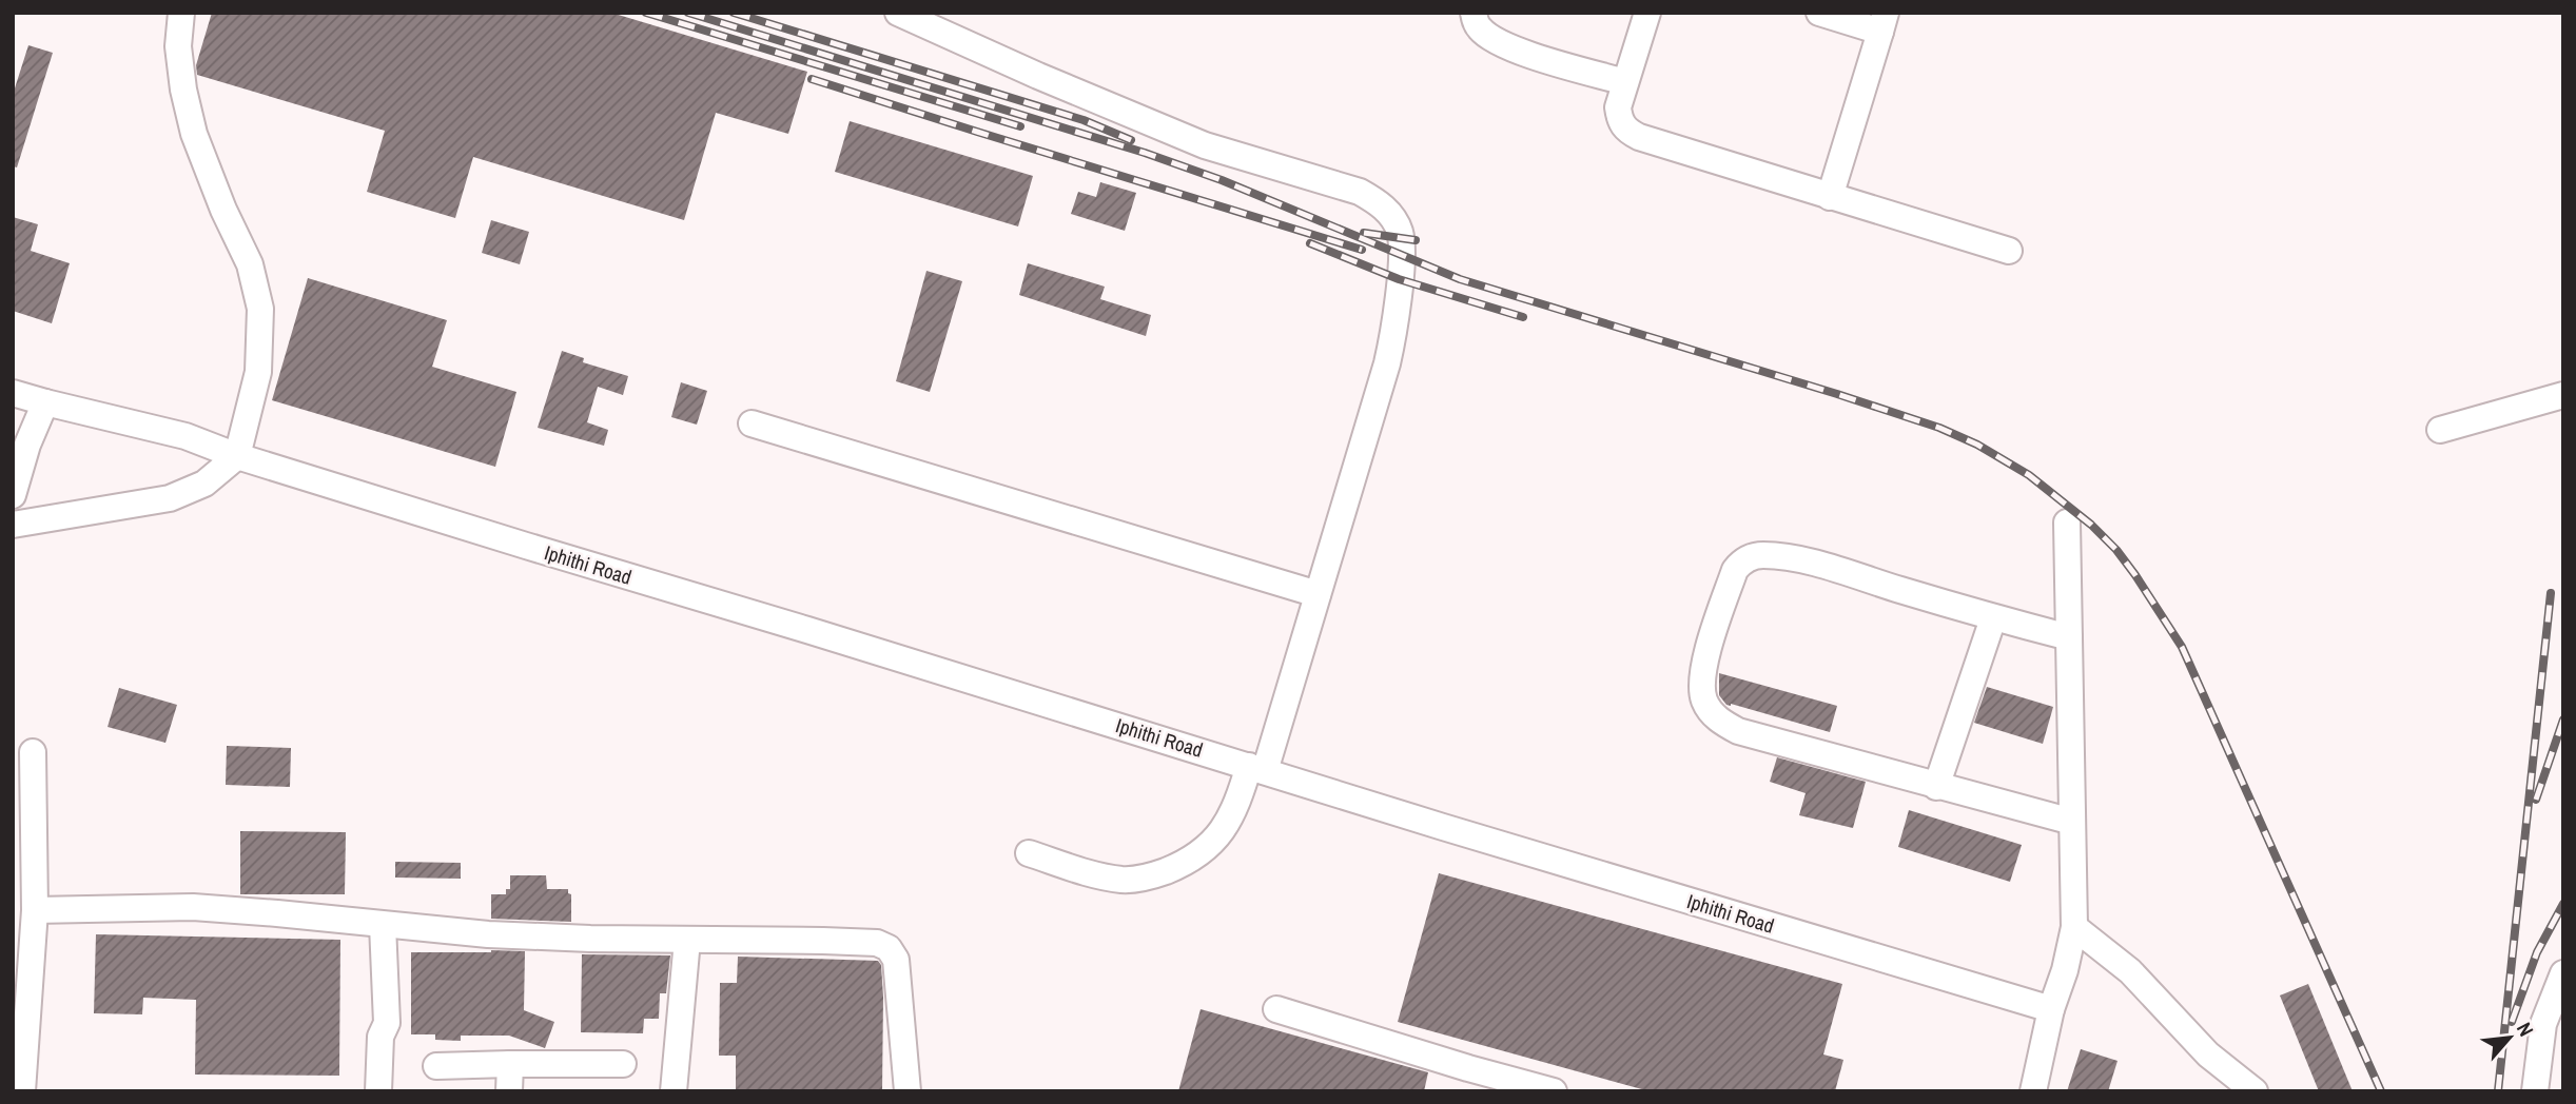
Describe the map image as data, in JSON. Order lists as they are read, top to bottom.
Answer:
{
  "streets": {
    "lane": ["Iphithi Road"]
  },
  "north": "top right"
}
